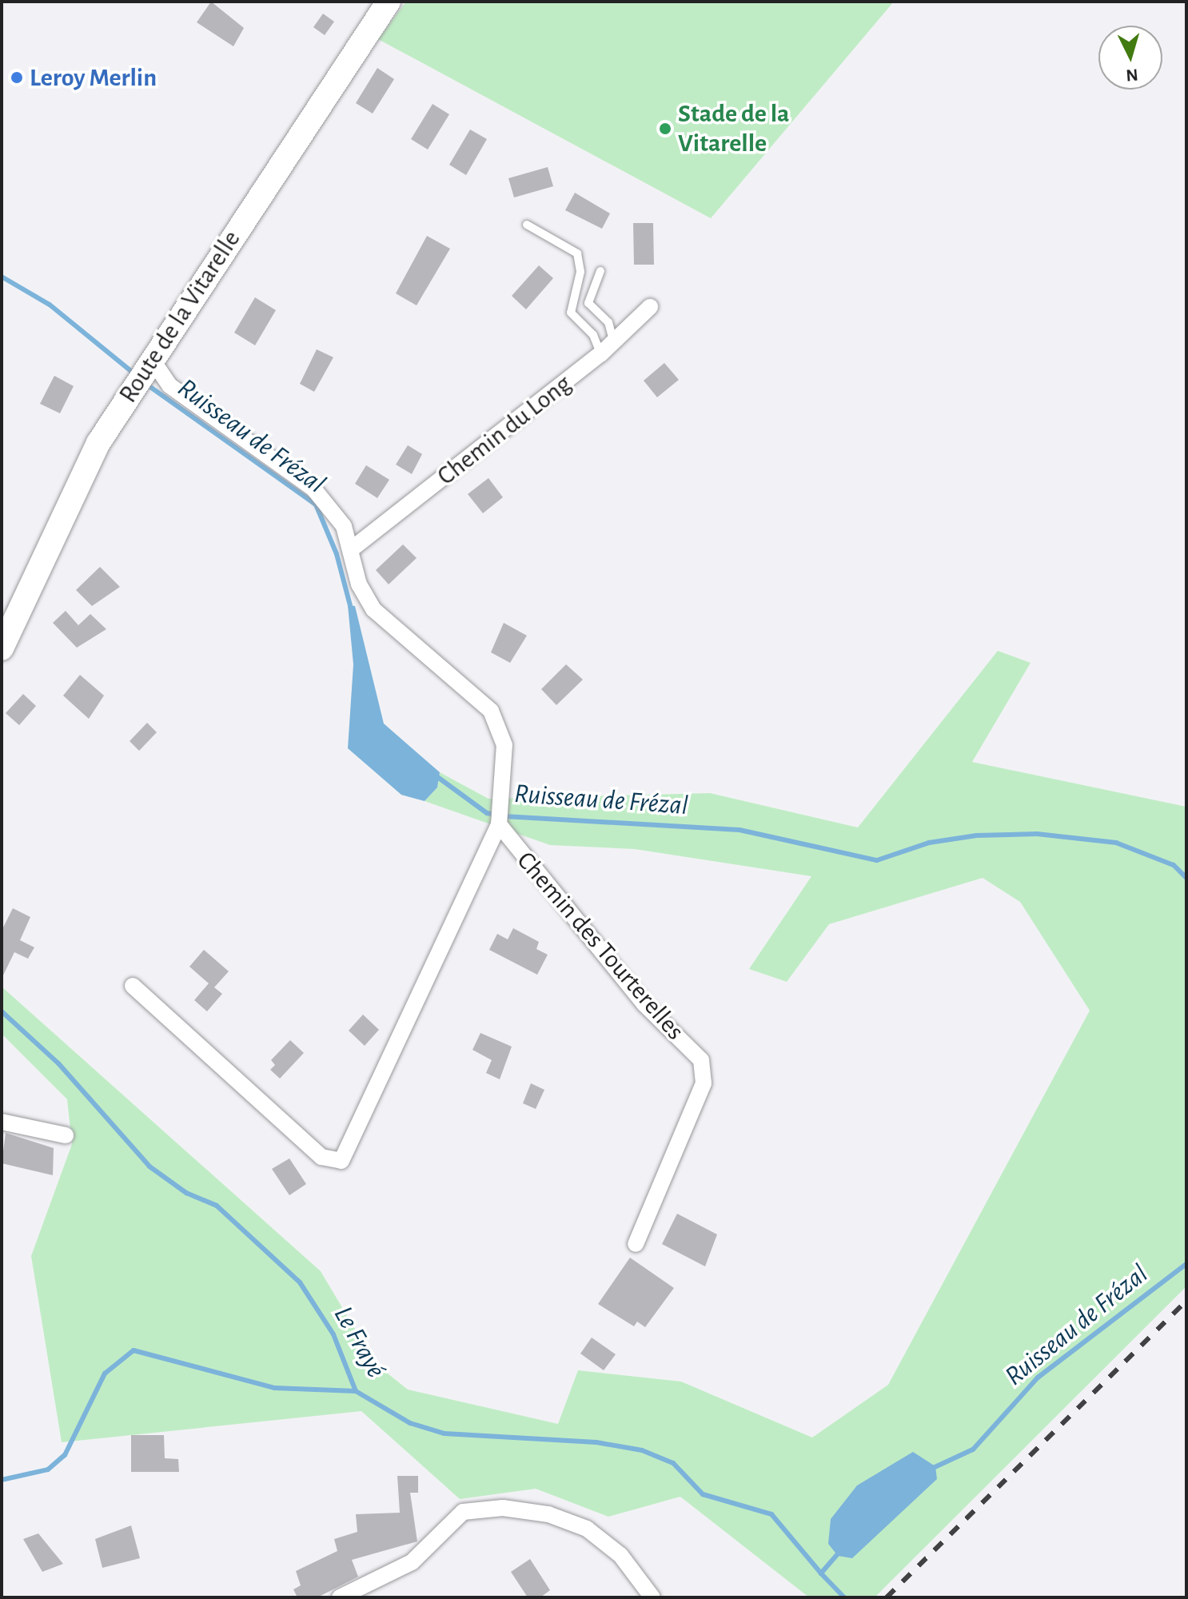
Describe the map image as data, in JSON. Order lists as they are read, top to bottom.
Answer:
{
  "streets": {
    "street": ["Route de la Vitarelle", "Chemin du Long", "Chemin des Tourterelles"]
  },
  "water": ["Ruisseau de Frézal", "Le Frayé"],
  "places": ["Leroy Merlin", "Stade de la Vitarelle"],
  "north": "bottom"
}
